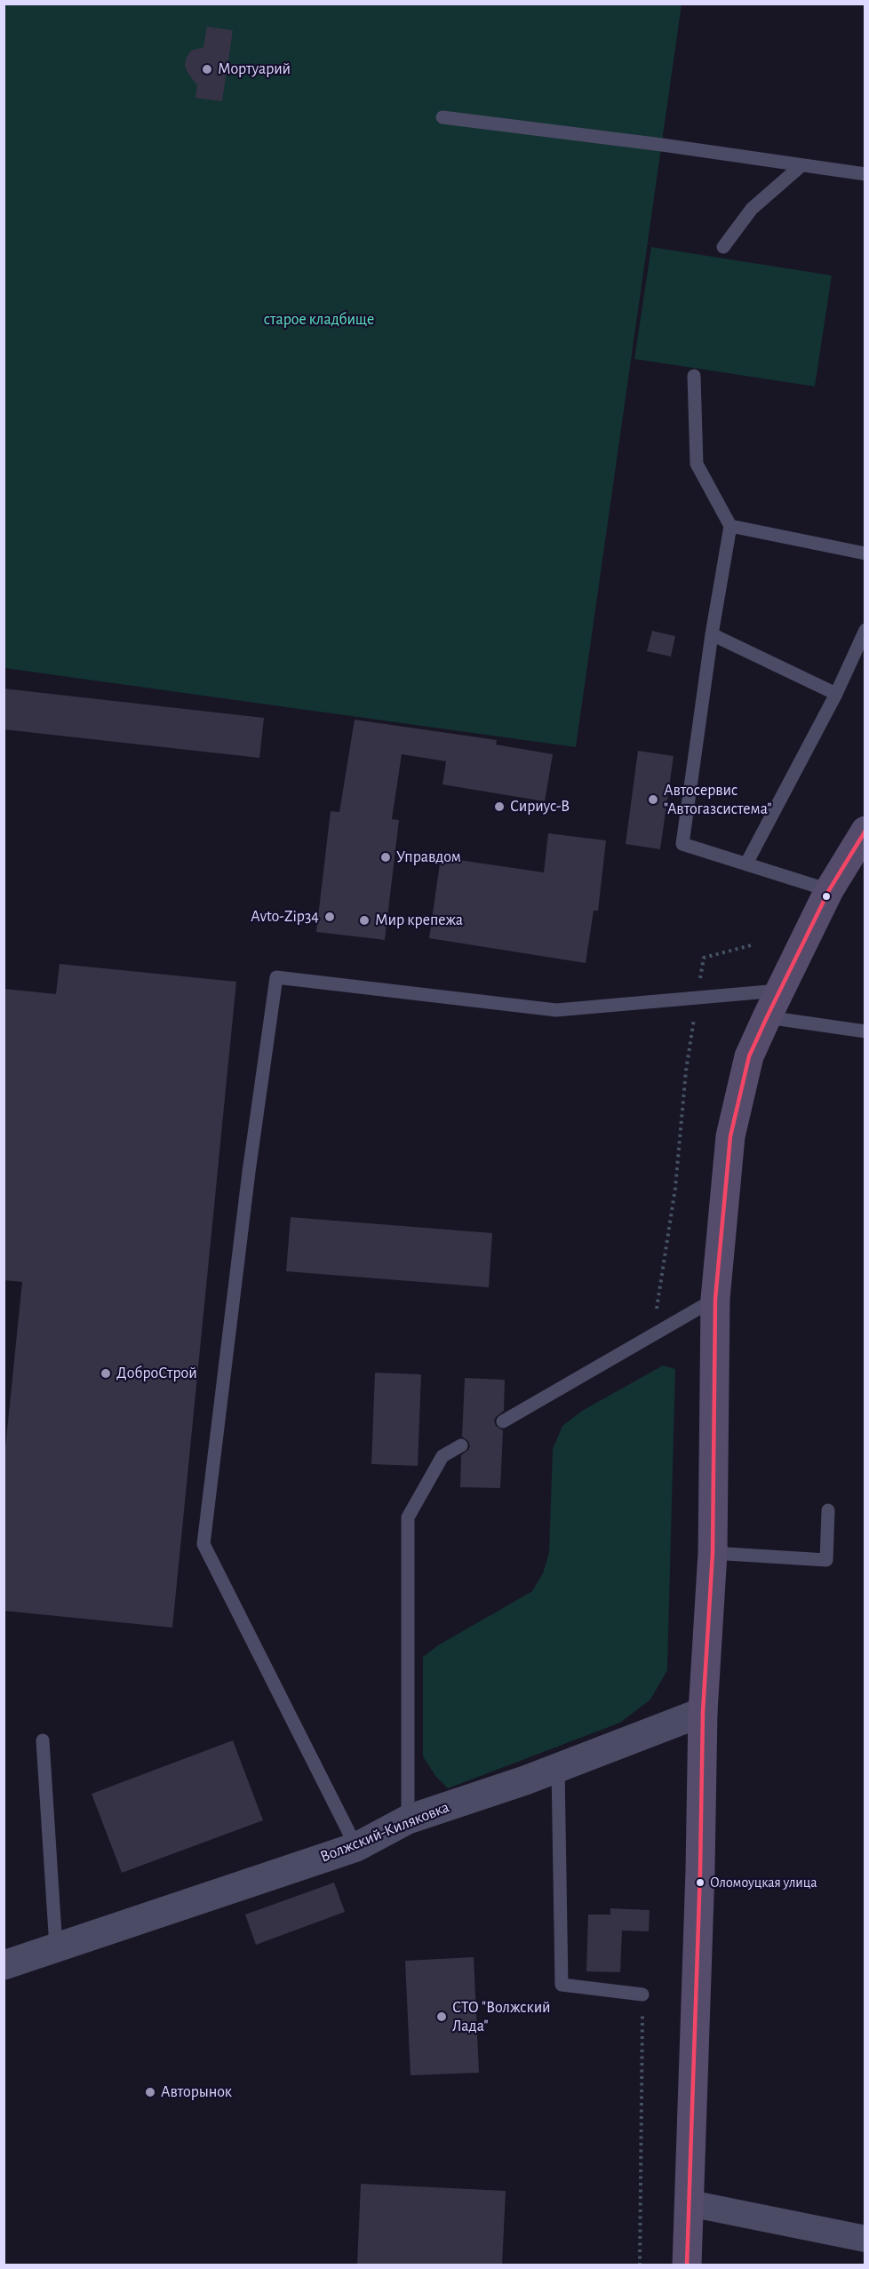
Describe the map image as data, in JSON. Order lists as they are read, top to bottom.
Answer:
{
  "streets": {
    "street": ["Волжский-Киляковка"]
  },
  "parks": ["старое кладбище"],
  "places": [
    "Мортуарий",
    "Автосервис \"Автогазсистема\"",
    "Сириус-В",
    "Управдом",
    "Avto-Zip34",
    "Мир крепежа",
    "ДоброСтрой",
    "Оломоуцкая улица",
    "СТО \"Волжский Лада\"",
    "Авторынок"
  ]
}
